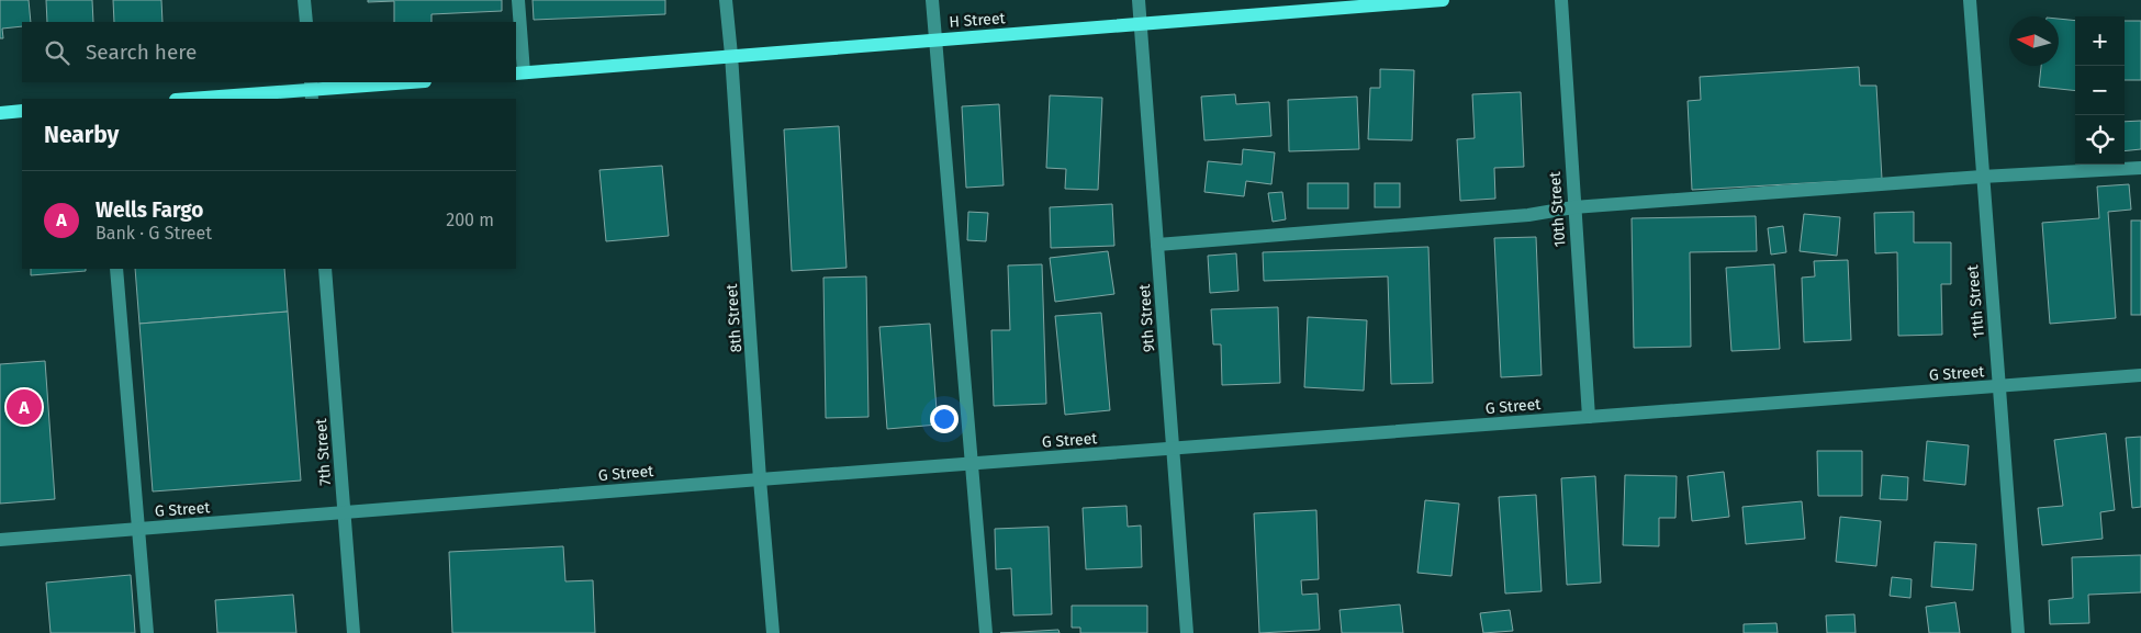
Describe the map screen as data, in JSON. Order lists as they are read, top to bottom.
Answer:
{
  "streets": {
    "main road": ["H Street"],
    "street": [
      "10th Street",
      "11th Street",
      "8th Street",
      "9th Street",
      "G Street",
      "7th Street"
    ]
  },
  "crossings": [
    ["H Street", "8th Street"],
    ["H Street", "9th Street"],
    ["10th Street", "G Street"],
    ["11th Street", "G Street"],
    ["8th Street", "G Street"],
    ["9th Street", "G Street"],
    ["G Street", "7th Street"]
  ],
  "north": "left",
  "page": {
    "map_buttons": ["+", "−"],
    "search": "Search here",
    "heading": "Nearby",
    "list": [
      {
        "mark": "A",
        "name": "Wells Fargo",
        "note": "Bank · G Street",
        "value": "200 m"
      }
    ],
    "pins": "A"
  }
}
